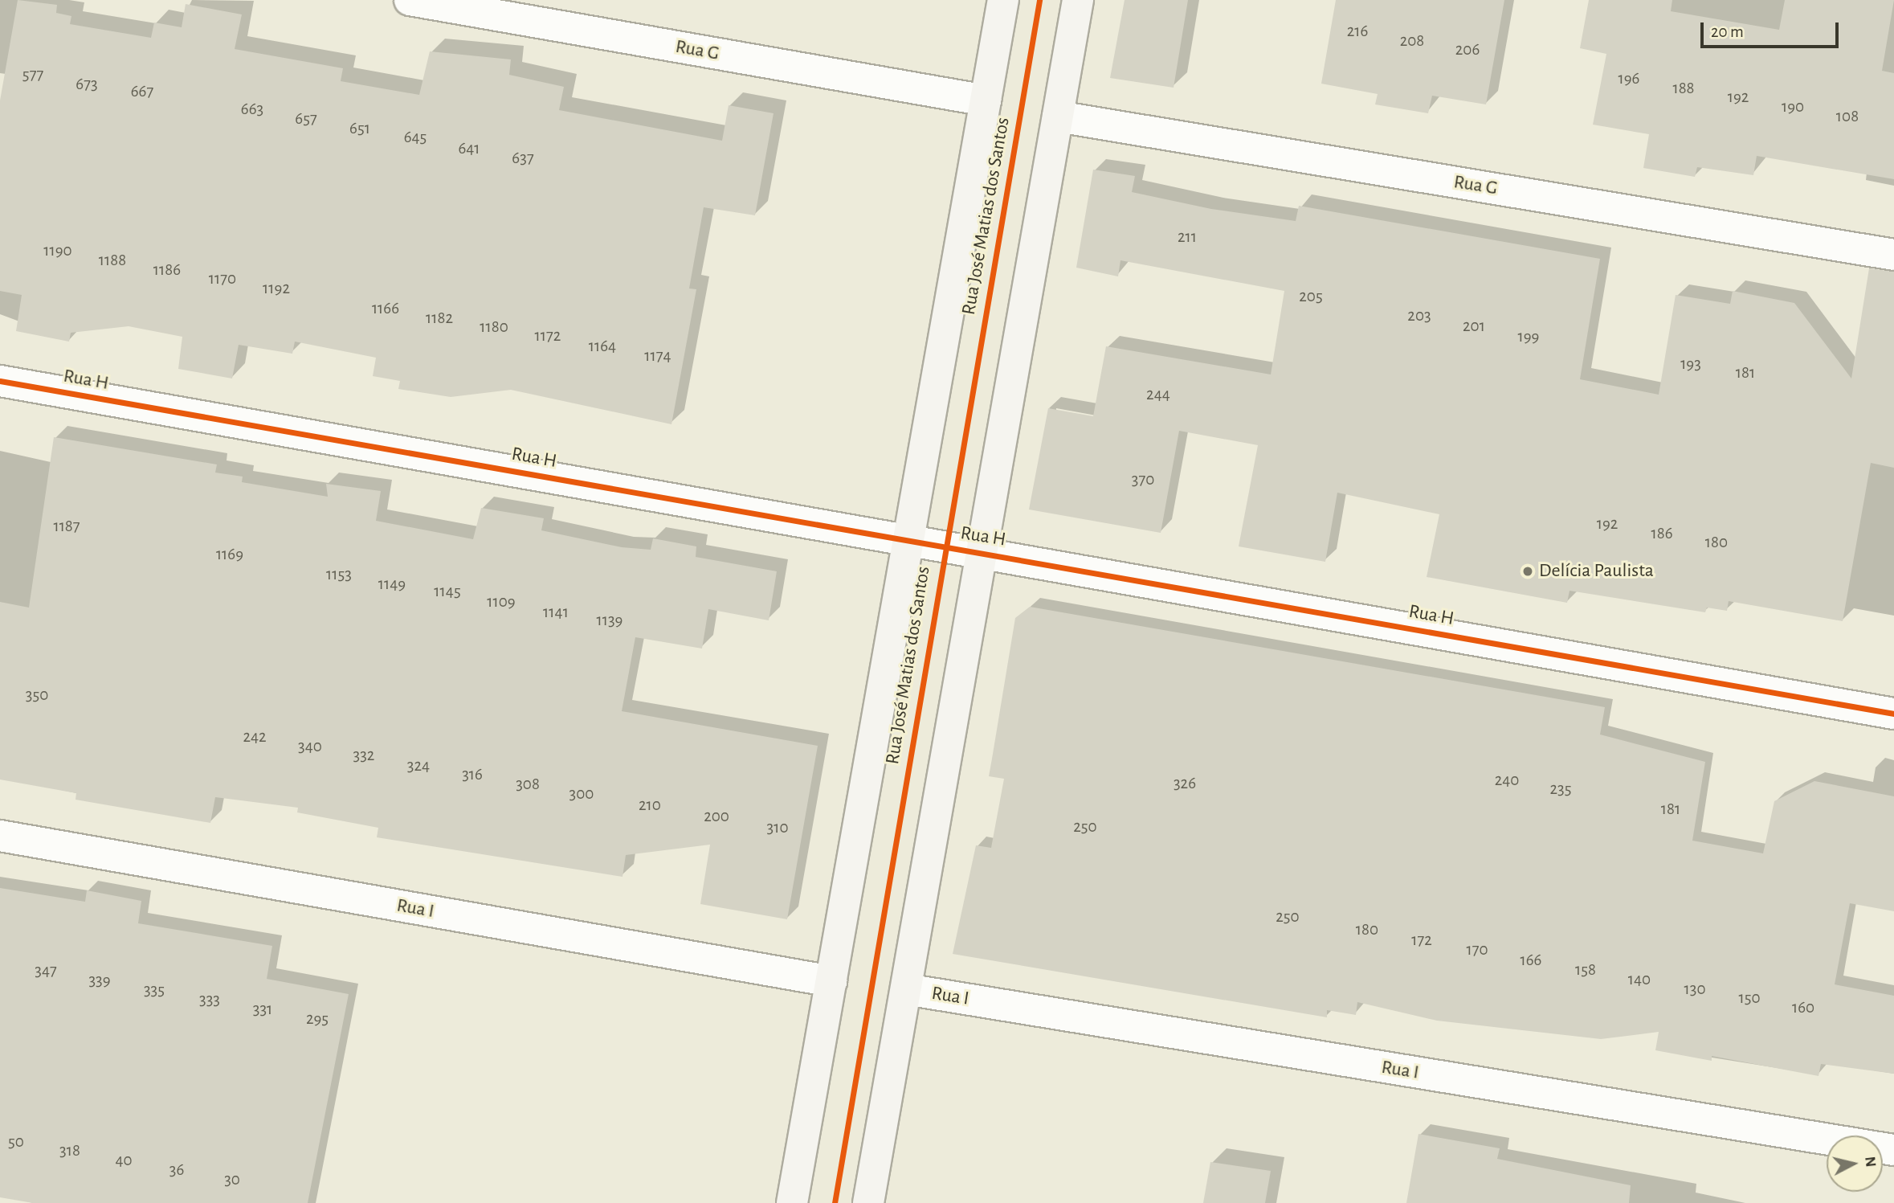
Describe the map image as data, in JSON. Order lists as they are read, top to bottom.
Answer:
{
  "streets": {
    "main road": ["Rua José Matias dos Santos"],
    "street": ["Rua G", "Rua H", "Rua I"]
  },
  "crossings": [
    ["Rua G", "Rua José Matias dos Santos"],
    ["Rua José Matias dos Santos", "Rua H"],
    ["Rua José Matias dos Santos", "Rua I"]
  ],
  "places": ["Delícia Paulista"],
  "house_numbers": [
    "216",
    "208",
    "206",
    "577",
    "196",
    "673",
    "188",
    "667",
    "192",
    "190",
    "663",
    "108",
    "657",
    "651",
    "645",
    "641",
    "637",
    "211",
    "1190",
    "1188",
    "1186",
    "1170",
    "1192",
    "205",
    "1166",
    "203",
    "1182",
    "201",
    "1180",
    "1172",
    "199",
    "1164",
    "1174",
    "193",
    "181",
    "244",
    "370",
    "192",
    "1187",
    "186",
    "180",
    "1169",
    "1153",
    "1149",
    "1145",
    "1109",
    "1141",
    "1139",
    "350",
    "242",
    "340",
    "332",
    "324",
    "316",
    "240",
    "326",
    "308",
    "235",
    "300",
    "210",
    "181",
    "200",
    "250",
    "310",
    "250",
    "180",
    "172",
    "170",
    "166",
    "158",
    "347",
    "140",
    "339",
    "130",
    "335",
    "150",
    "333",
    "160",
    "331",
    "295",
    "50",
    "318",
    "40",
    "36",
    "30"
  ],
  "scale_bar": "20 m",
  "north": "right"
}
